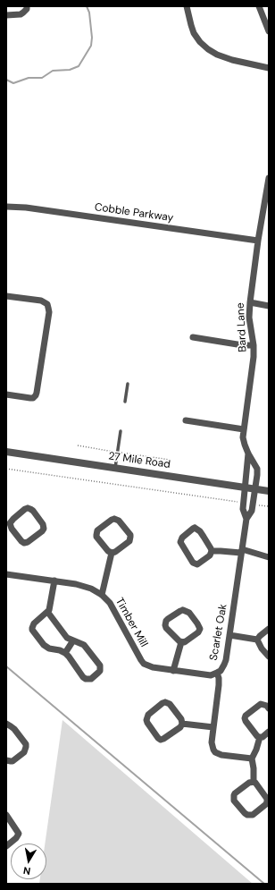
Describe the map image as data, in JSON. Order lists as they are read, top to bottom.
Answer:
{
  "streets": {
    "street": [
      "Cobble Parkway",
      "Bard Lane",
      "27 Mile Road",
      "Timber Mill",
      "Scarlet Oak"
    ]
  },
  "crossings": [
    ["Cobble Parkway", "Bard Lane"],
    ["Bard Lane", "27 Mile Road"],
    ["Bard Lane", "Scarlet Oak"],
    ["27 Mile Road", "Scarlet Oak"],
    ["Timber Mill", "Scarlet Oak"]
  ],
  "north": "bottom"
}
